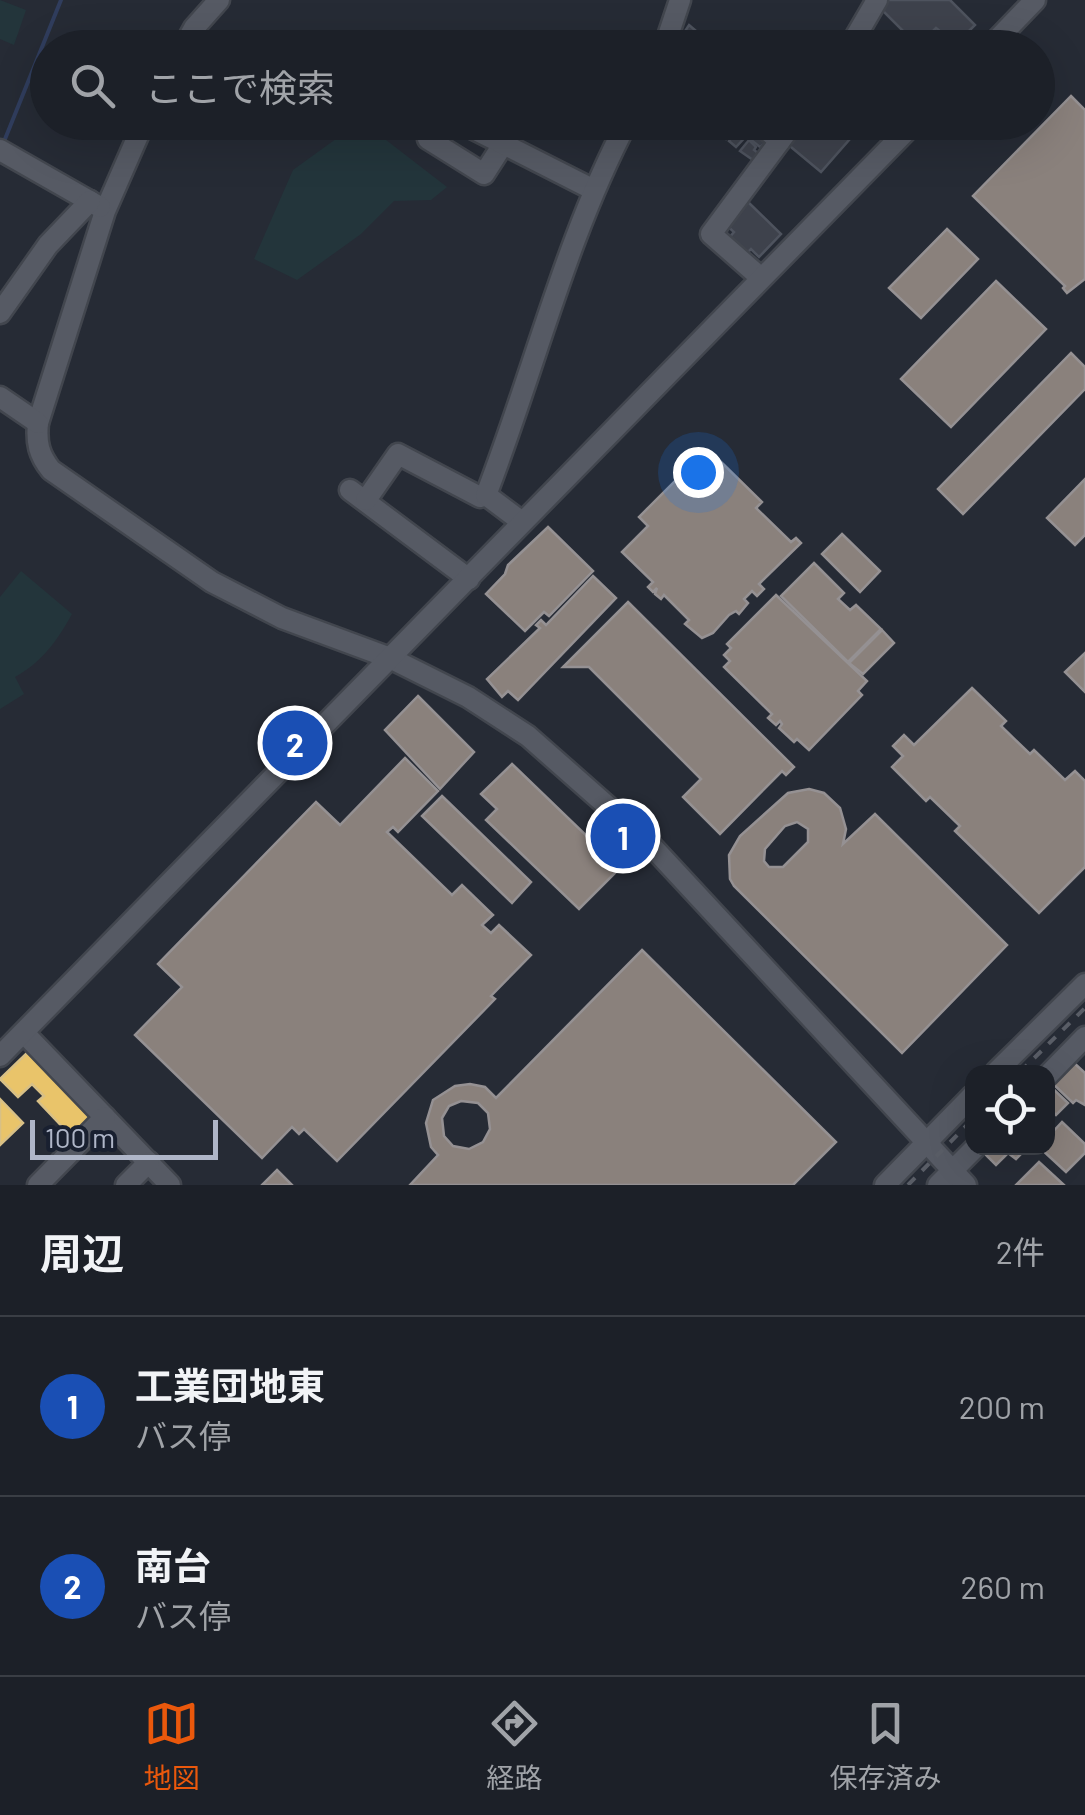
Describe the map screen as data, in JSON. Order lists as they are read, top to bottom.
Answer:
{
  "scale_bar": "100 m",
  "page": {
    "search": "ここで検索",
    "pins": ["2", "1"],
    "scale": "100 m",
    "heading": ["周辺", "2件"],
    "list": [
      {
        "mark": "1",
        "name": "工業団地東",
        "note": "バス停",
        "value": "200 m"
      },
      {
        "mark": "2",
        "name": "南台",
        "note": "バス停",
        "value": "260 m"
      }
    ],
    "nav": ["地図", "経路", "保存済み"]
  }
}
